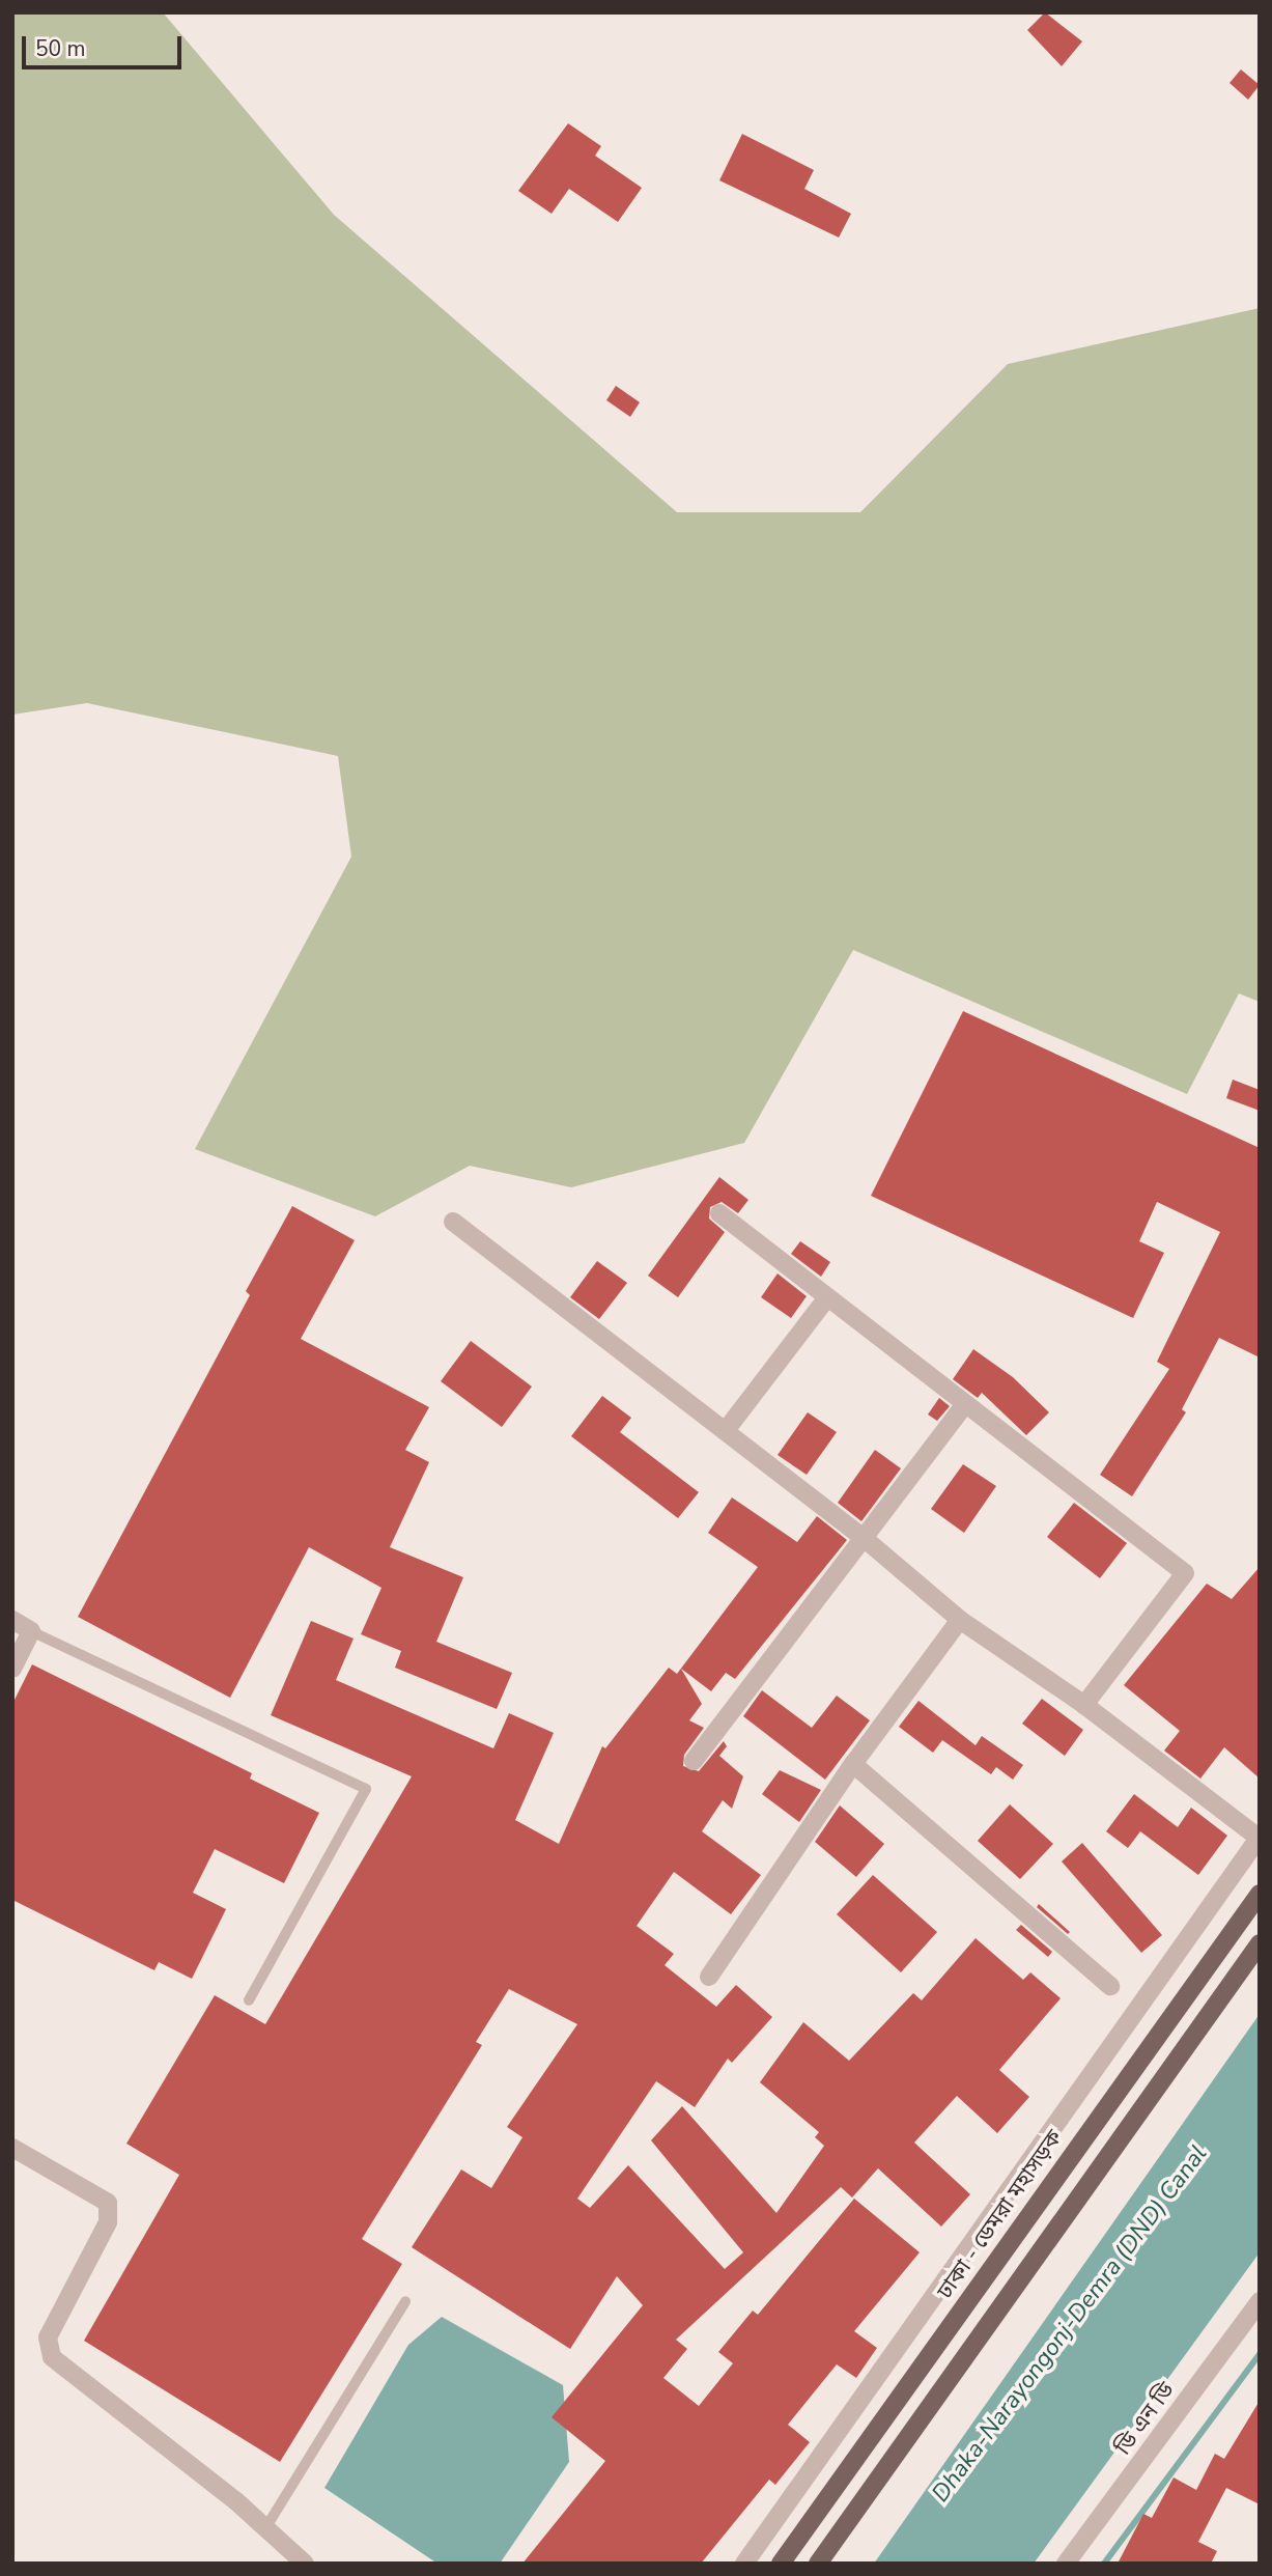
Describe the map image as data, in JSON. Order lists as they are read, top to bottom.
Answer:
{
  "streets": {
    "main road": ["ঢাকা - ডেমরা মহাসড়ক"],
    "street": ["ডি এন ডি"]
  },
  "water": ["Dhaka-Narayongonj-Demra (DND) Canal"],
  "scale_bar": "50 m"
}
